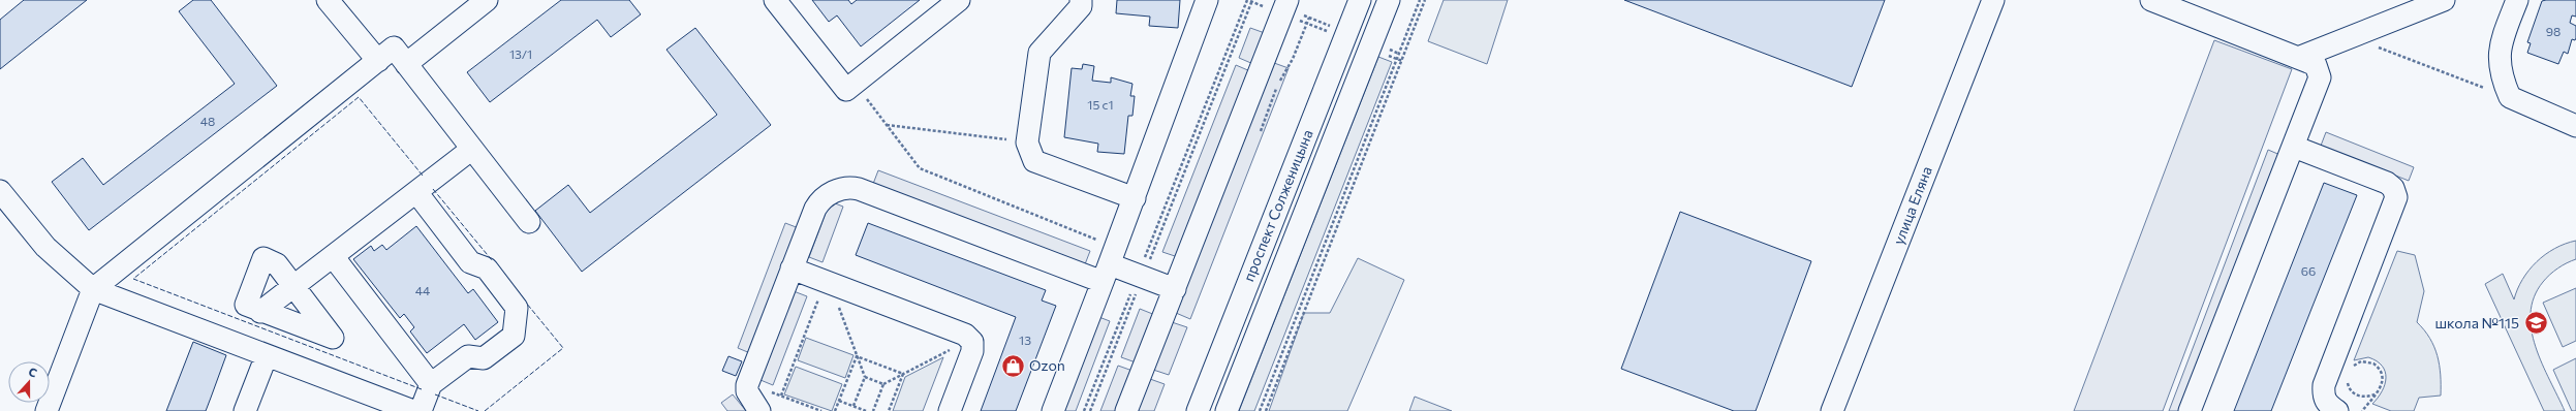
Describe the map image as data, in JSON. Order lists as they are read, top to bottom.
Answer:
{
  "streets": {
    "street": ["проспект Солженицына", "улица Еляна"]
  },
  "places": {
    "school or university": ["школа №115"],
    "shop": ["Ozon"]
  },
  "house_numbers": [
    "98",
    "13/1",
    "15 с1",
    "48",
    "66",
    "44",
    "13"
  ],
  "north": "top"
}
